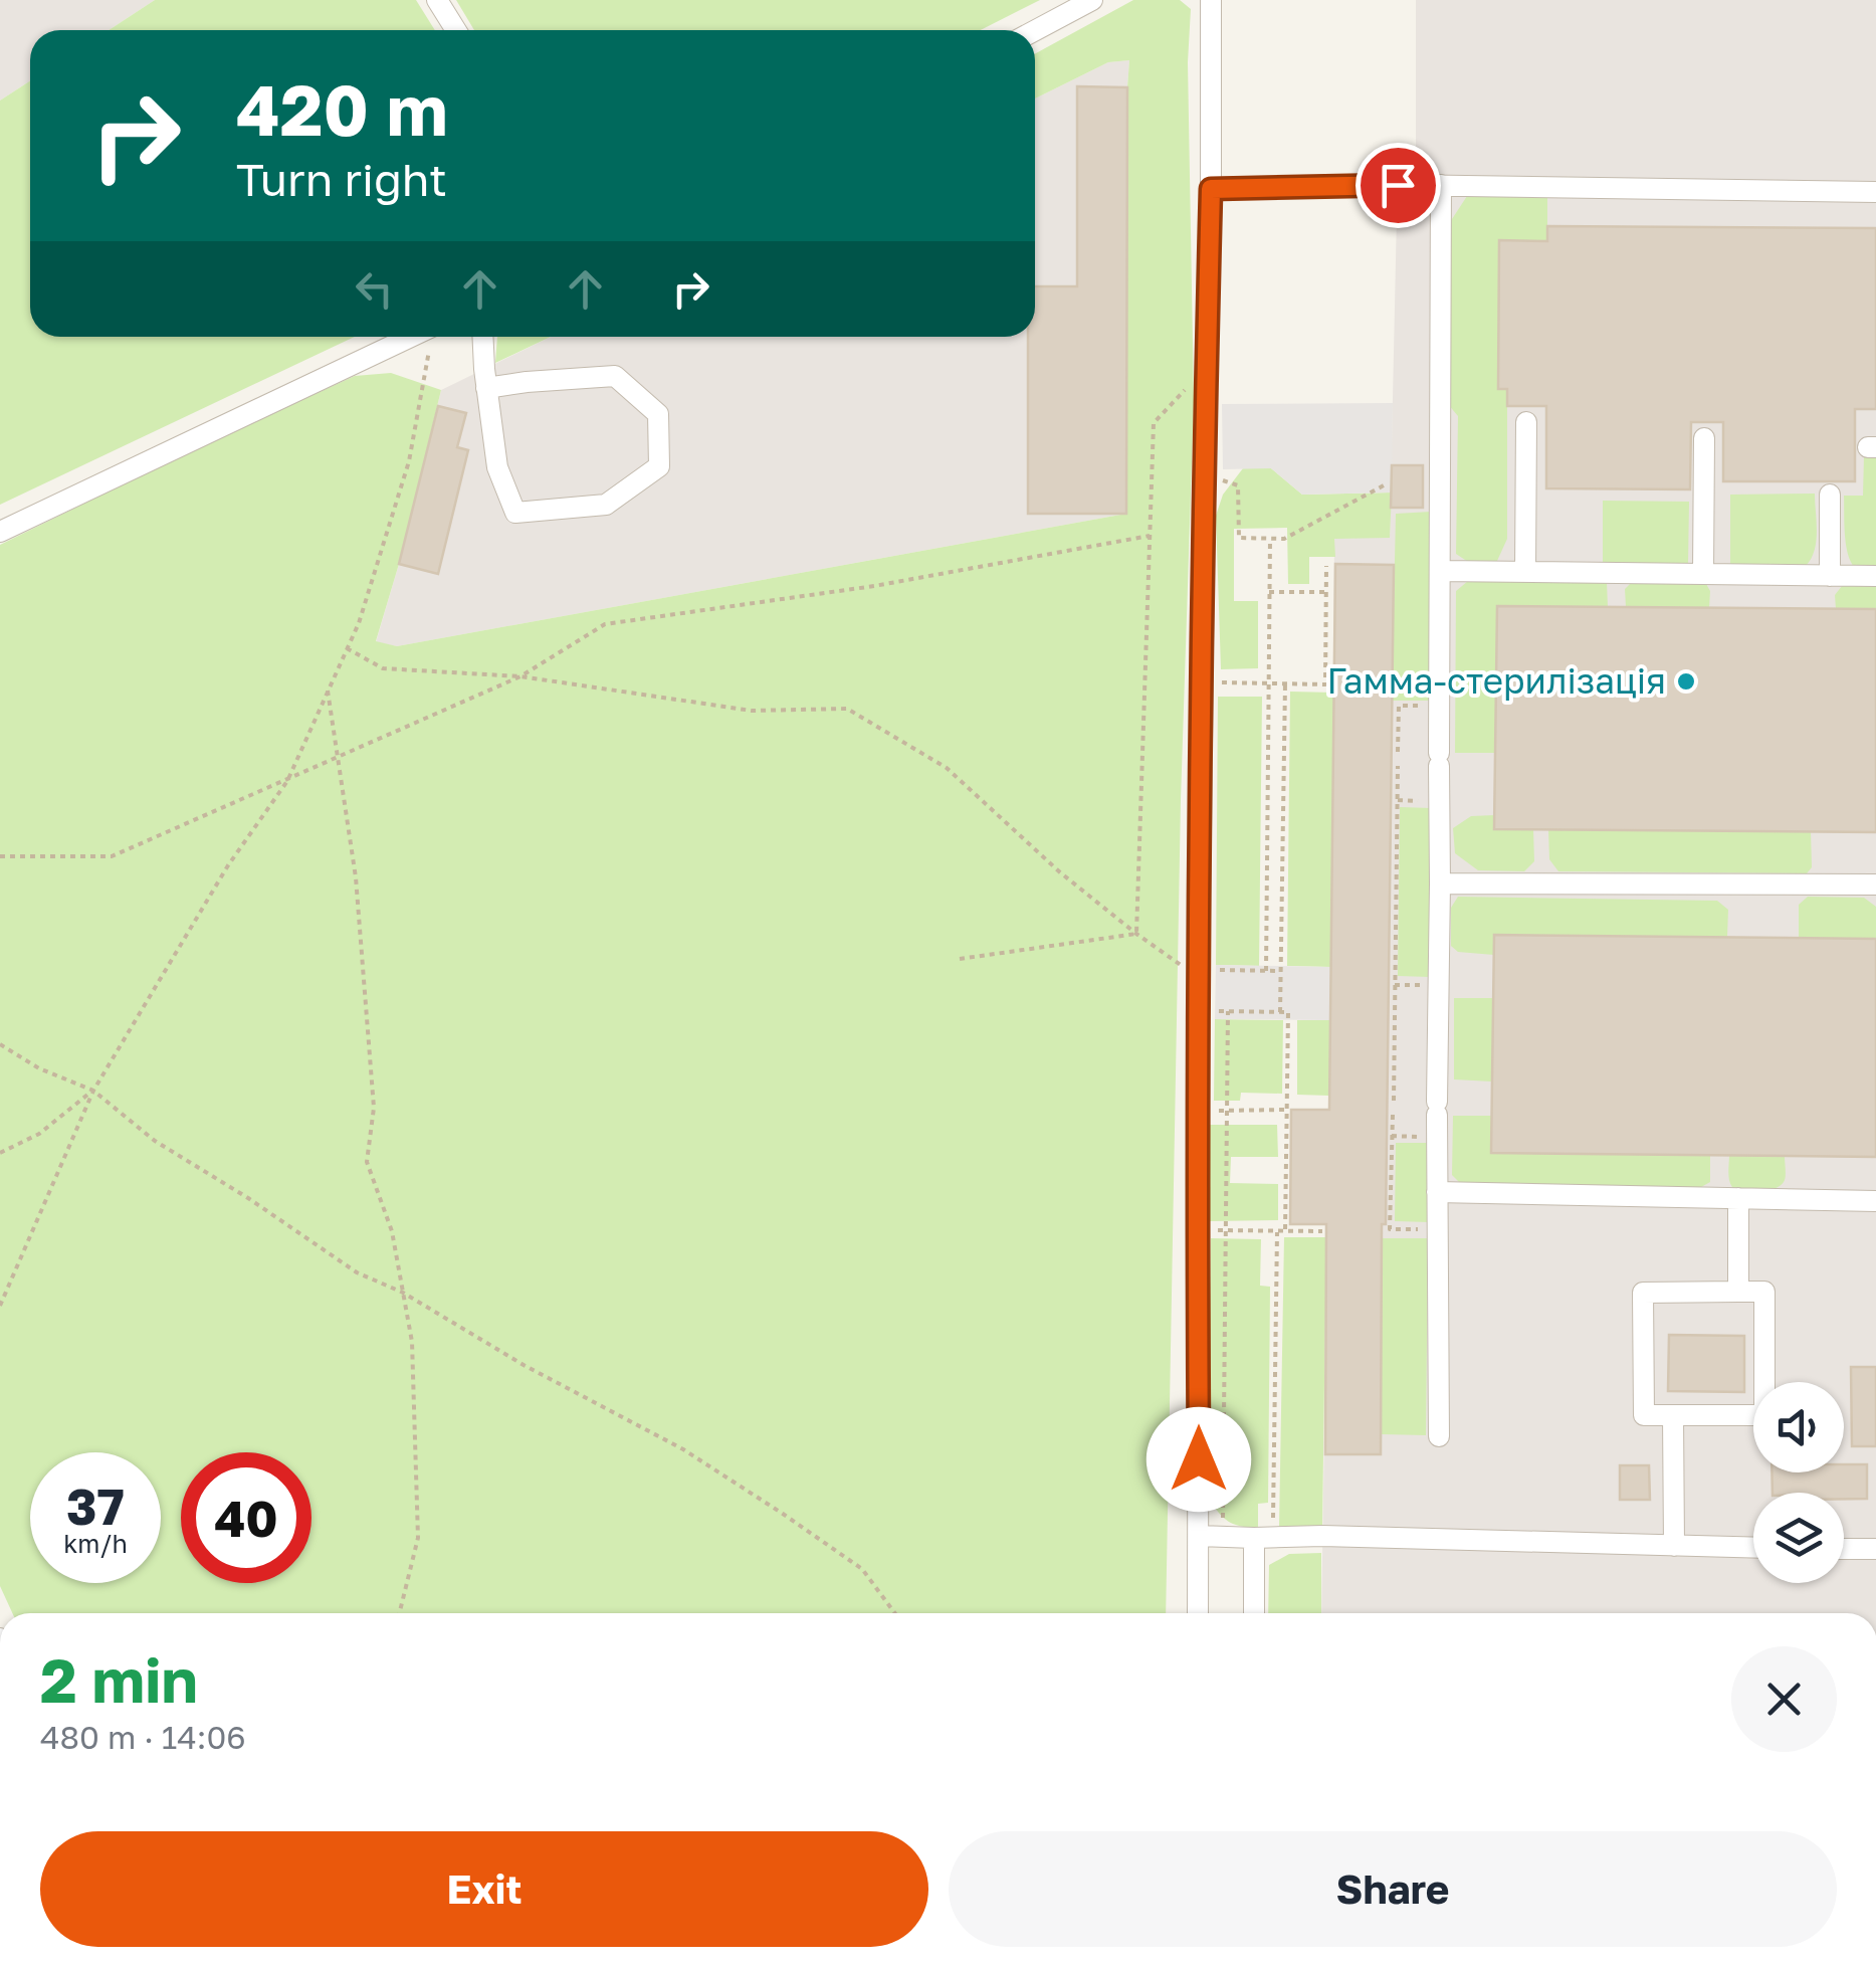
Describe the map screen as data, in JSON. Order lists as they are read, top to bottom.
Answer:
{
  "places": ["Гамма-стерилізація"],
  "page": {
    "turn": ["420 m", "Turn right"],
    "speed": "37 km/h",
    "limit": "40",
    "heading": ["2 min", "480 m · 14:06"],
    "buttons": ["Exit", "Share"]
  }
}
